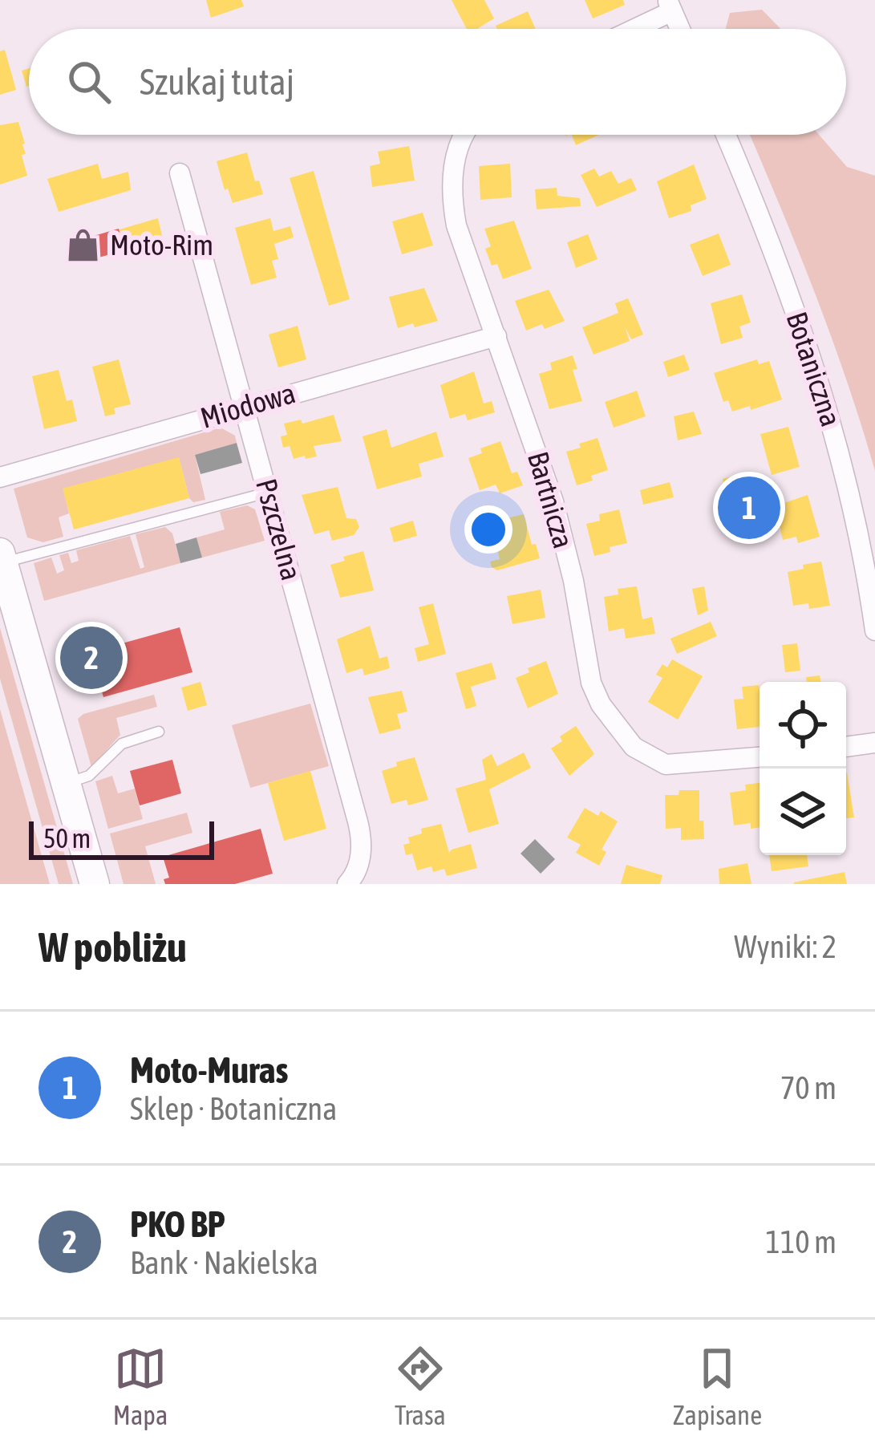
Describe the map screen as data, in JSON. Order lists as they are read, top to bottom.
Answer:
{
  "streets": {
    "street": [
      "Botaniczna",
      "Miodowa",
      "Bartnicza",
      "Pszczelna"
    ]
  },
  "crossings": [
    ["Miodowa", "Bartnicza"],
    ["Miodowa", "Pszczelna"]
  ],
  "places": {
    "shop": ["Moto-Rim"]
  },
  "scale_bar": "50 m",
  "page": {
    "search": "Szukaj tutaj",
    "pins": ["1", "2"],
    "scale": "50 m",
    "heading": ["W pobliżu", "Wyniki: 2"],
    "list": [
      {
        "mark": "1",
        "name": "Moto-Muras",
        "note": "Sklep · Botaniczna",
        "value": "70 m"
      },
      {
        "mark": "2",
        "name": "PKO BP",
        "note": "Bank · Nakielska",
        "value": "110 m"
      }
    ],
    "nav": ["Mapa", "Trasa", "Zapisane"]
  }
}
